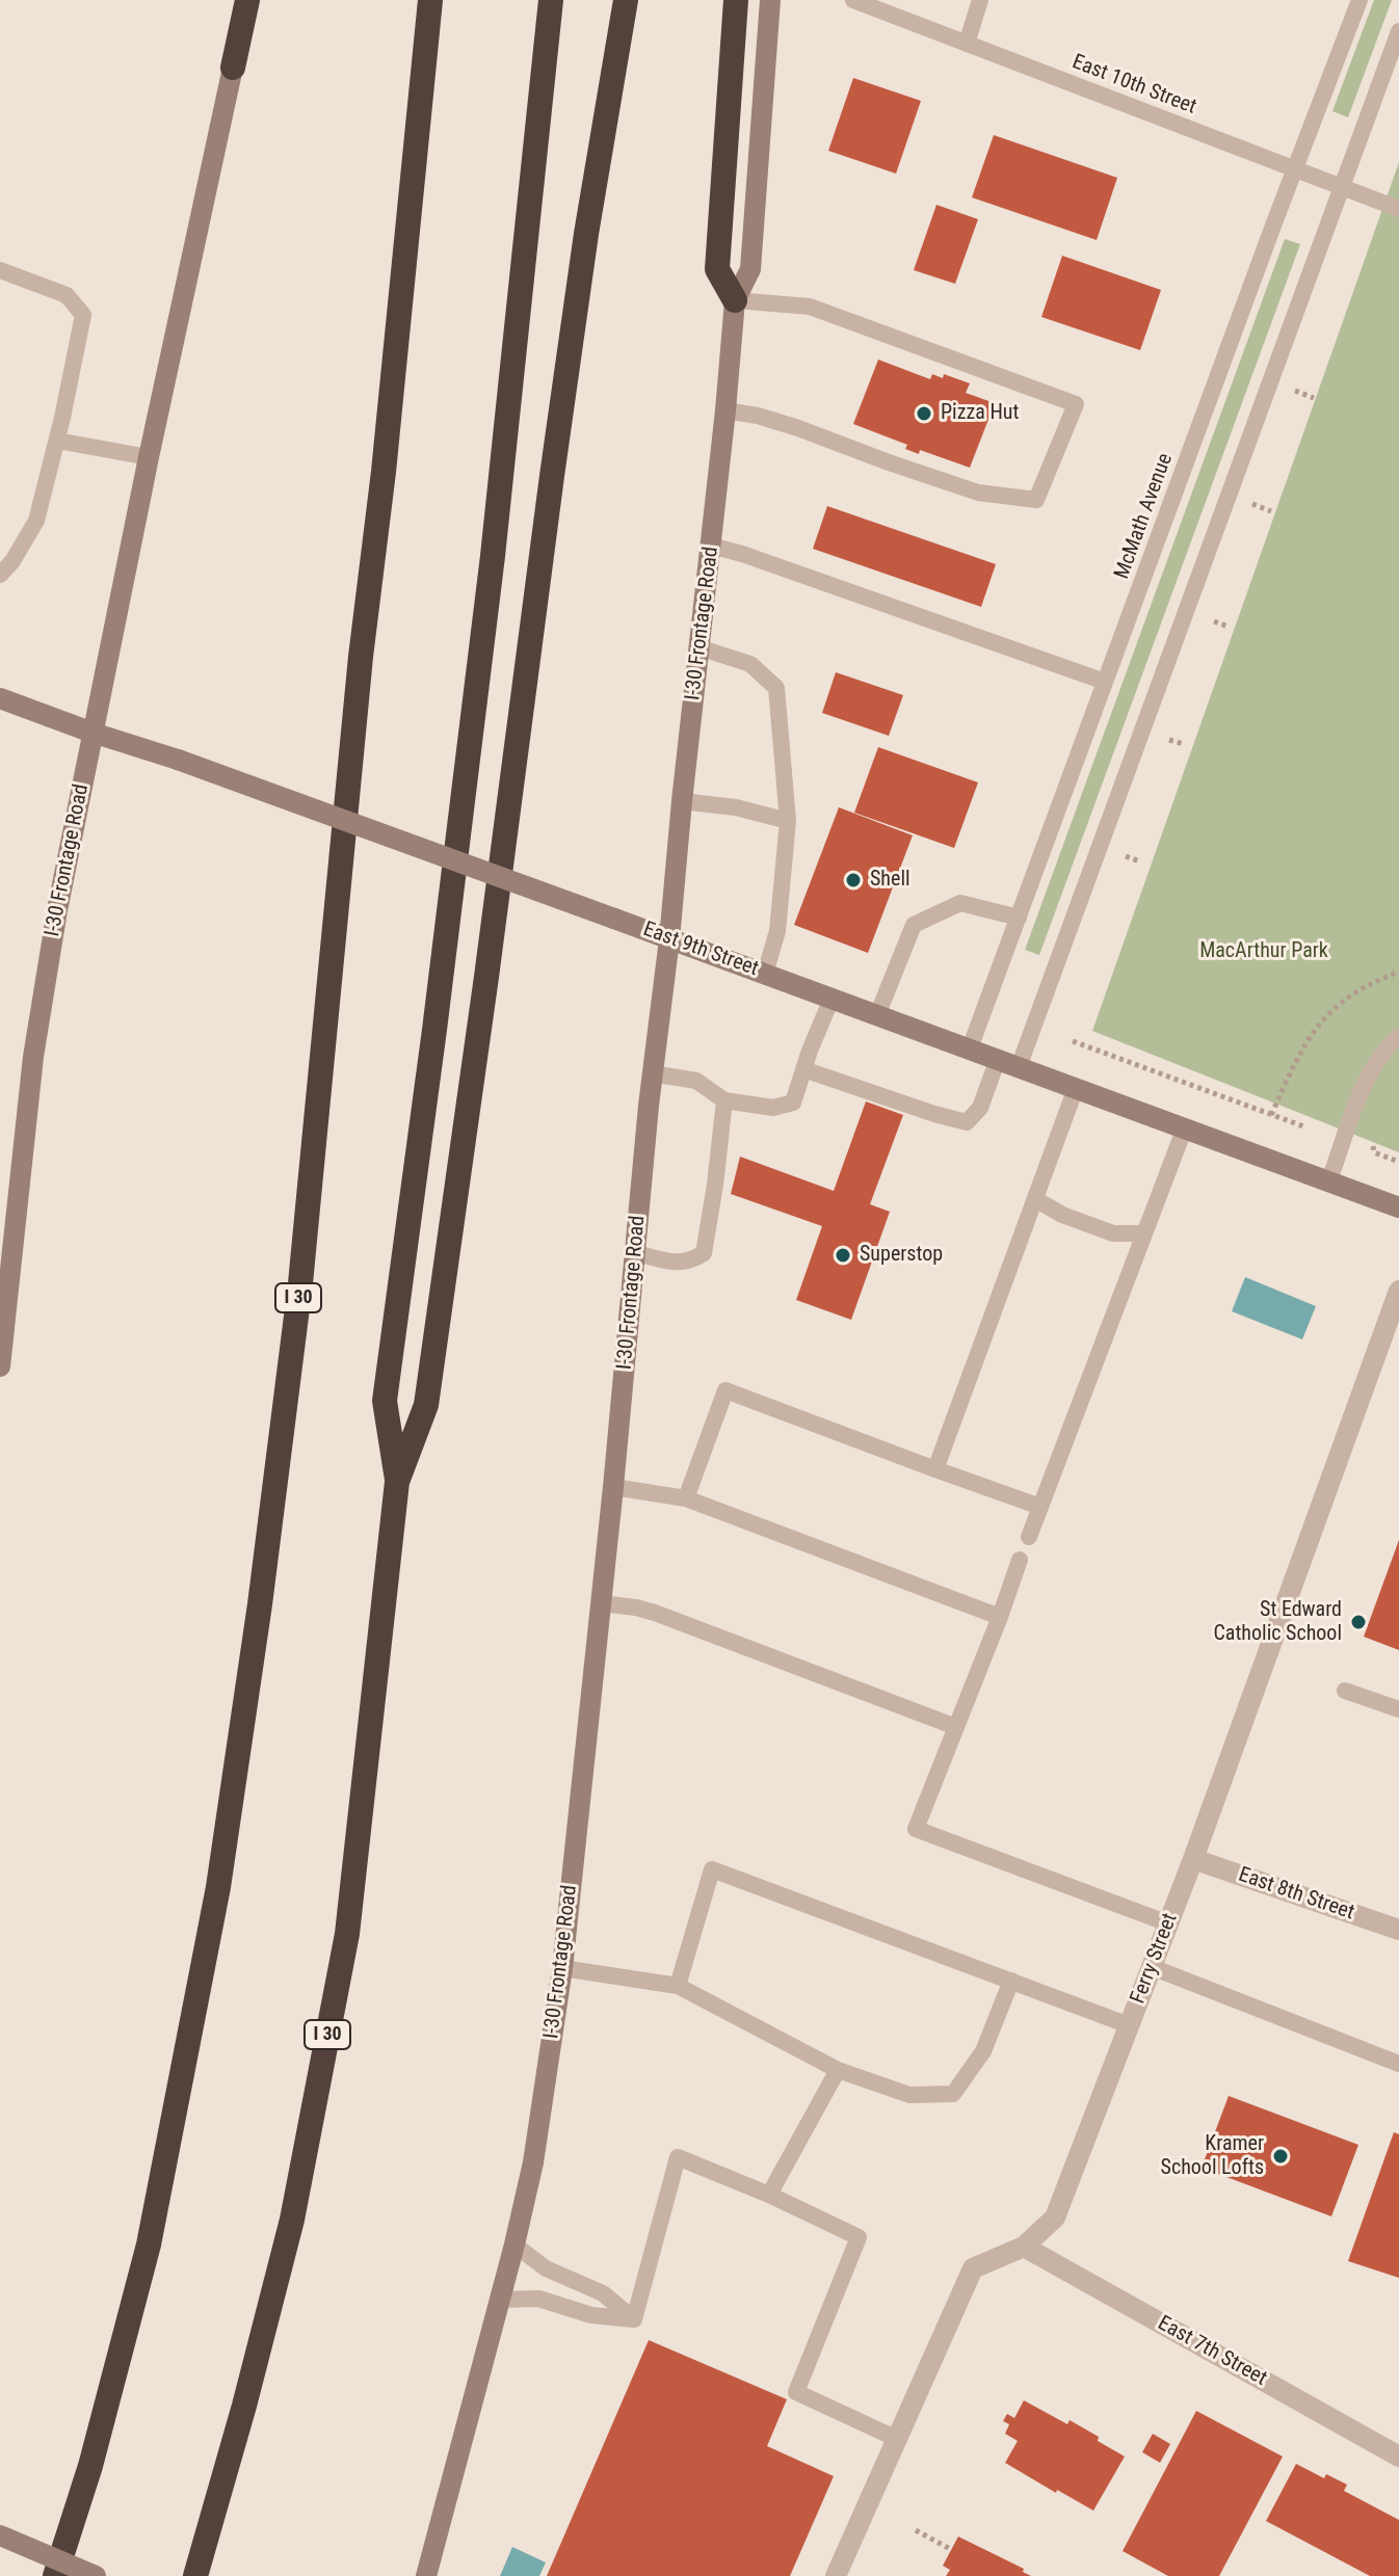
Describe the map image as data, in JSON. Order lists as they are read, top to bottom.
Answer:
{
  "streets": {
    "highway": ["I 30"],
    "main road": ["I-30 Frontage Road", "East 9th Street"],
    "street": ["East 8th Street", "Ferry Street", "East 7th Street"],
    "lane": ["East 10th Street", "McMath Avenue"]
  },
  "crossings": [
    ["East 10th Street", "McMath Avenue"],
    ["McMath Avenue", "East 9th Street"],
    ["I-30 Frontage Road", "East 9th Street"],
    ["East 8th Street", "Ferry Street"],
    ["Ferry Street", "East 7th Street"]
  ],
  "parks": ["MacArthur Park"],
  "places": [
    "Pizza Hut",
    "Shell",
    "Superstop",
    "St Edward Catholic School",
    "Kramer School Lofts"
  ]
}
